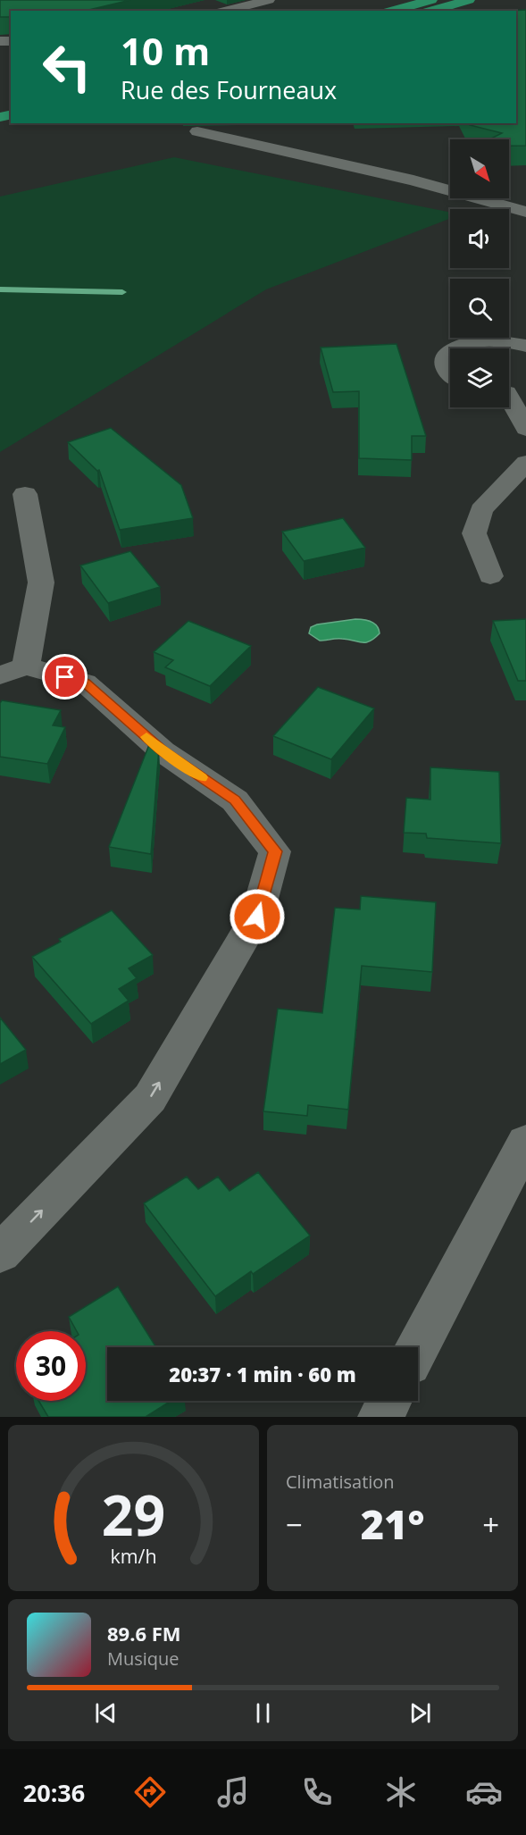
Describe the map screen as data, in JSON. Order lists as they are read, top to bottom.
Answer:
{
  "north": "bottom right",
  "page": {
    "turn": ["10 m", "Rue des Fourneaux"],
    "limit": "30",
    "trip": "20:37 · 1 min · 60 m",
    "tile": "Climatisation",
    "heat": ["−", "21°", "+"],
    "song": ["89.6 FM", "Musique"],
    "tabs": "20:36",
    "gauge": ["29", "km/h"]
  }
}
